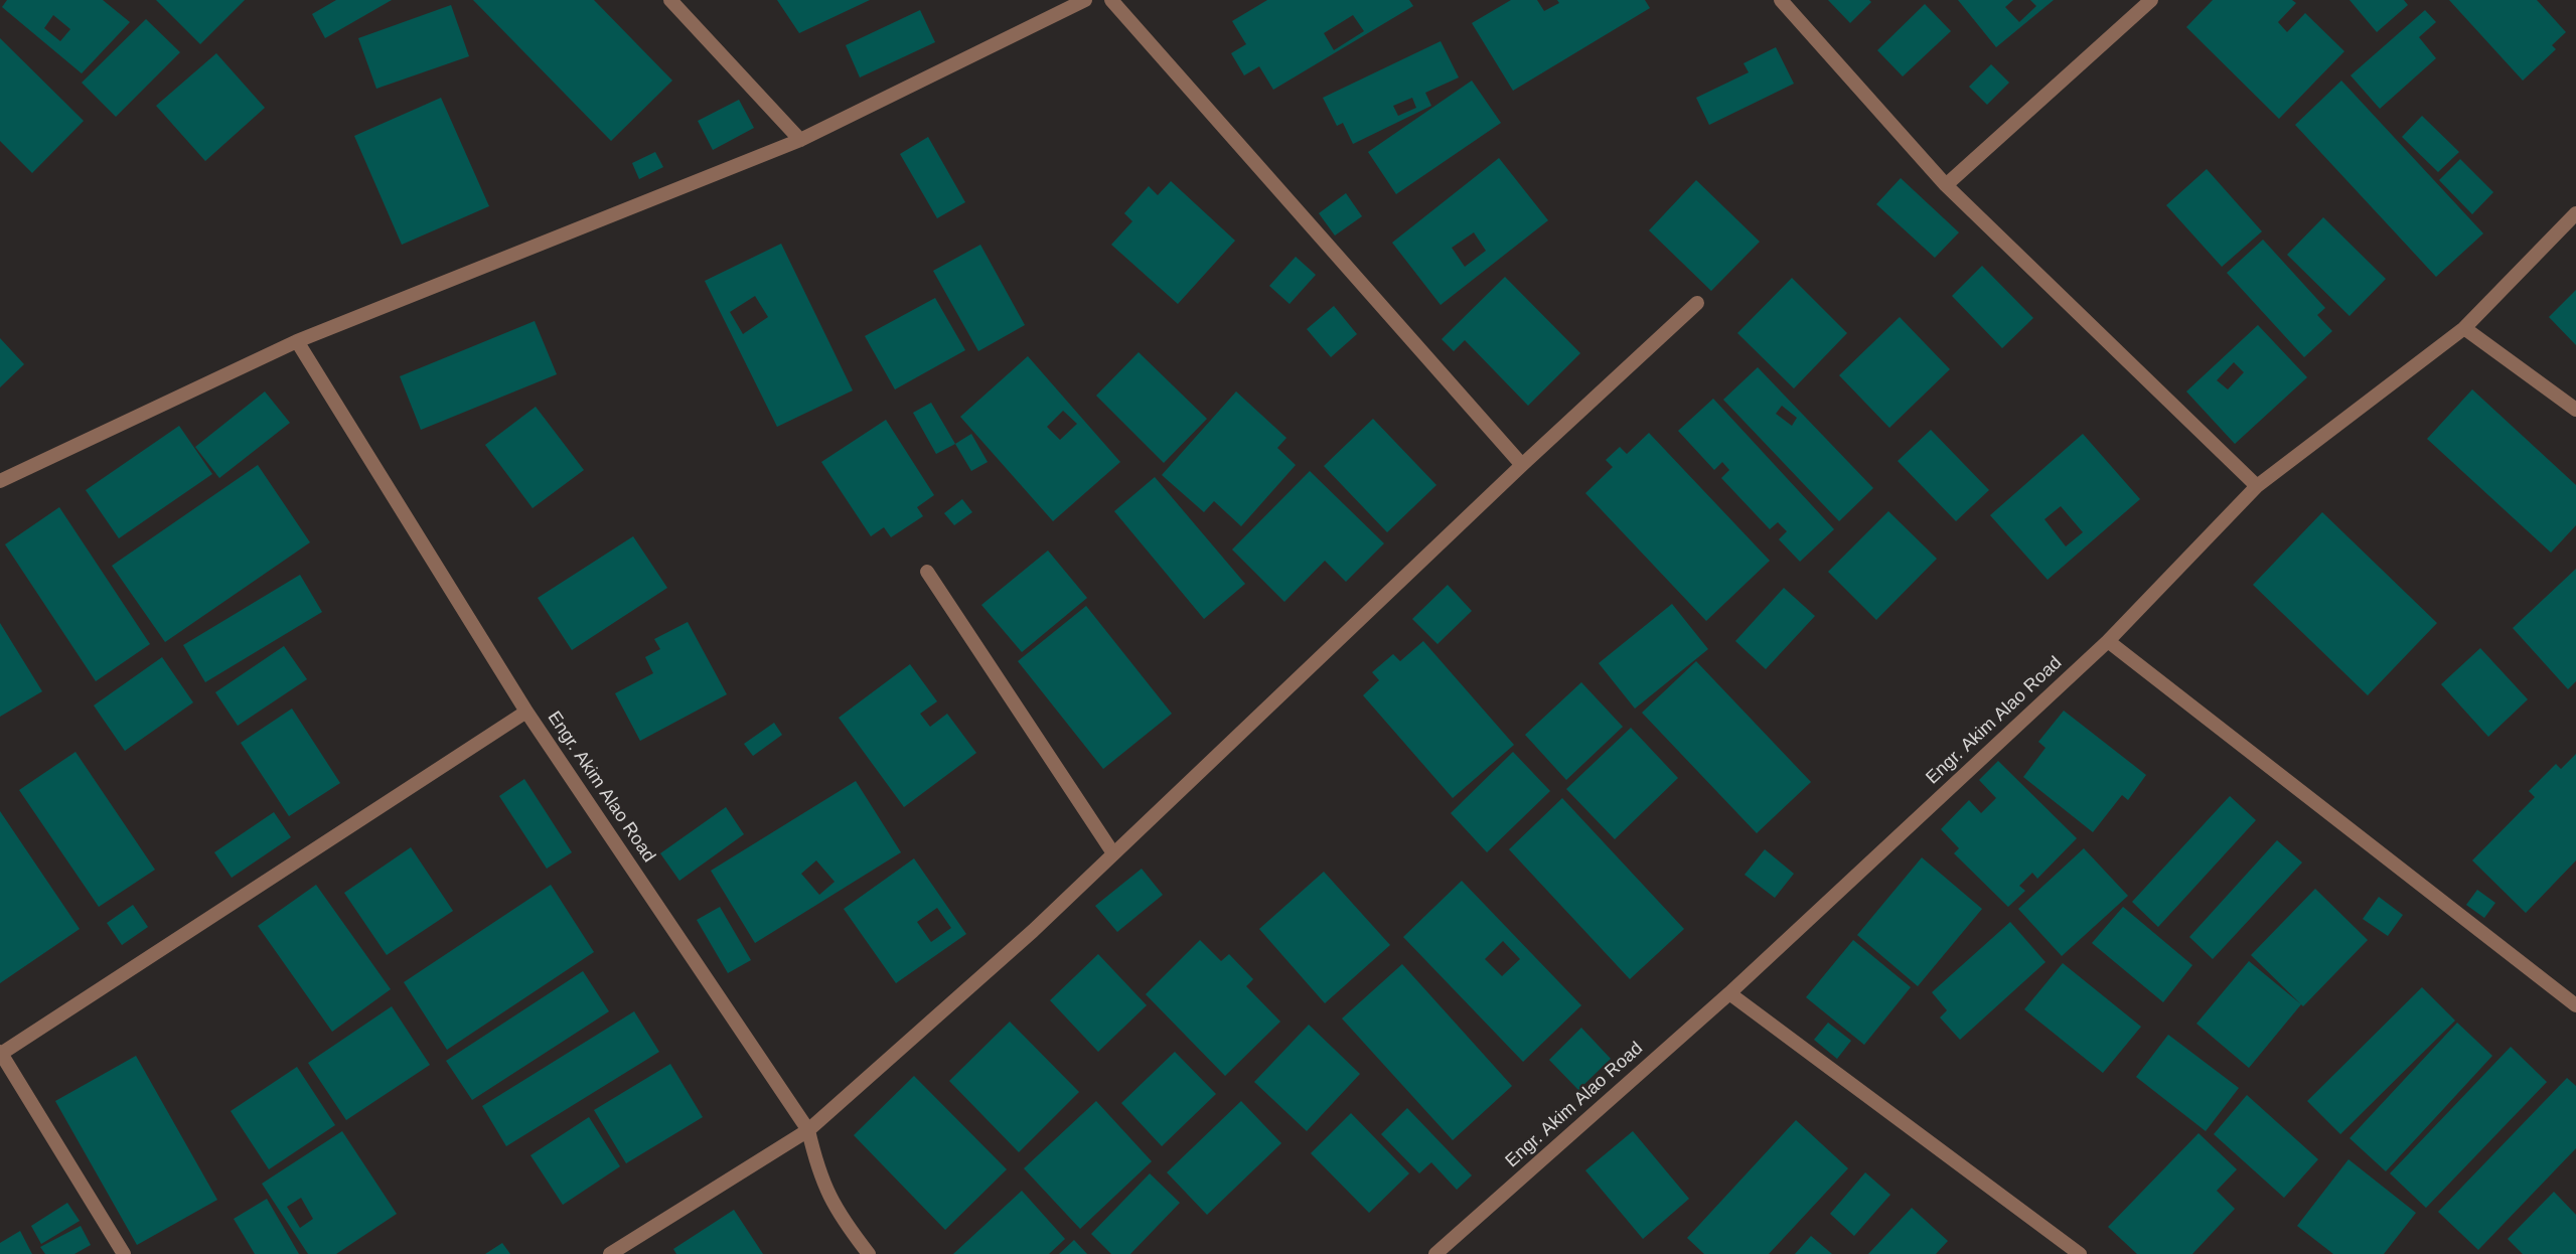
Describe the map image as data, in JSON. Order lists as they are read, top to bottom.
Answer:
{
  "streets": {
    "street": ["Engr. Akim Alao Road"]
  }
}
